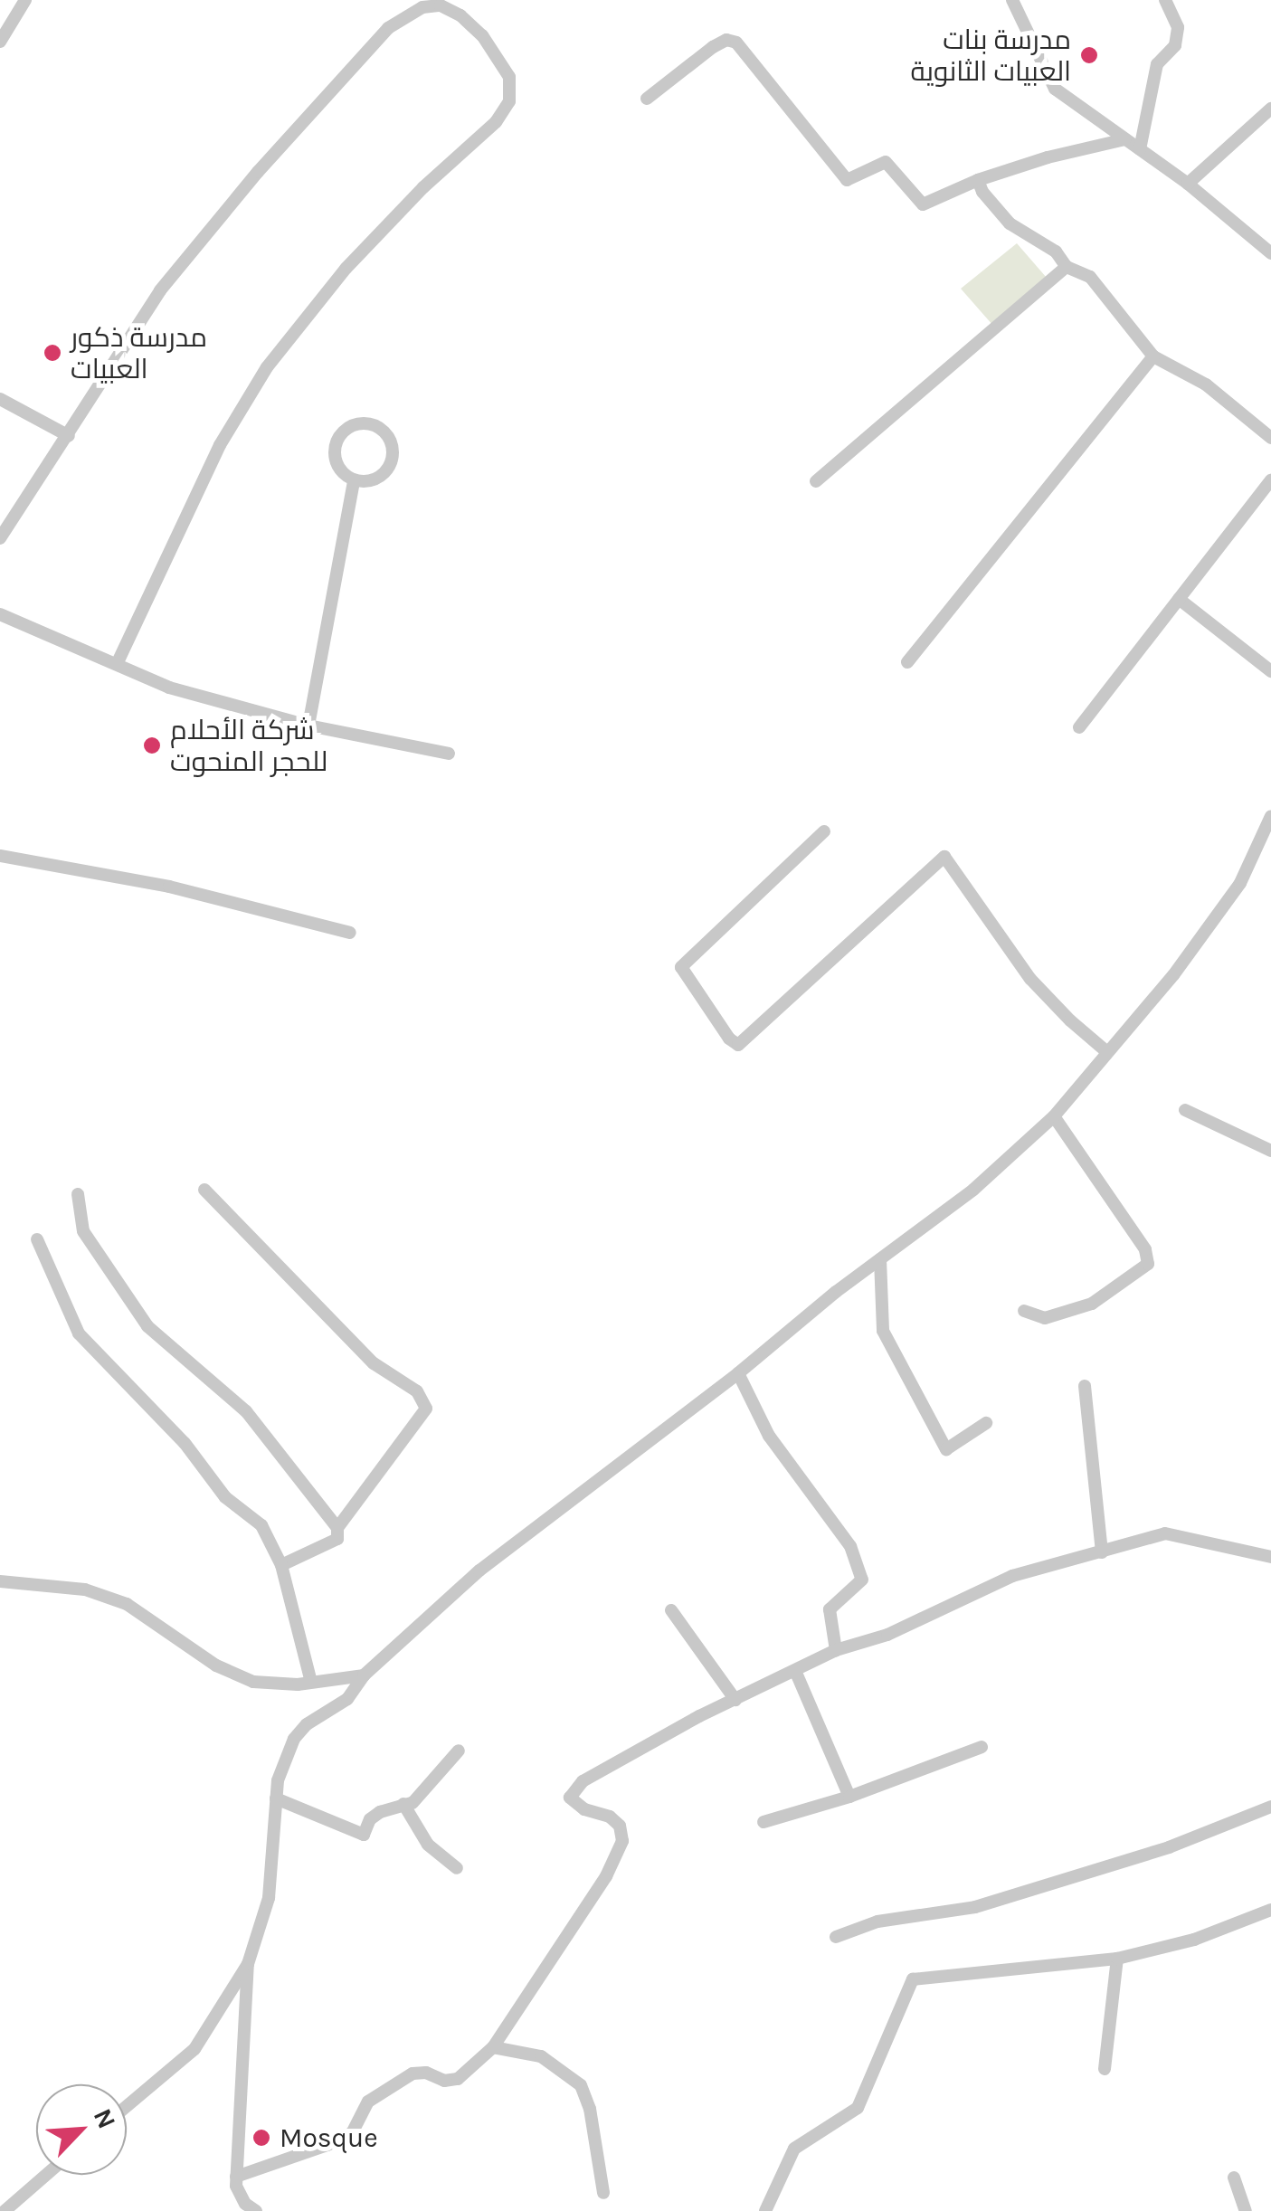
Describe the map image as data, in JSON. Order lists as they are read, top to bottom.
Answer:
{
  "places": [
    "مدرسة بنات العبيات الثانوية",
    "مدرسة ذكور العبيات",
    "شركة الأحلام للحجر المنحوت",
    "Mosque"
  ],
  "north": "top right"
}
